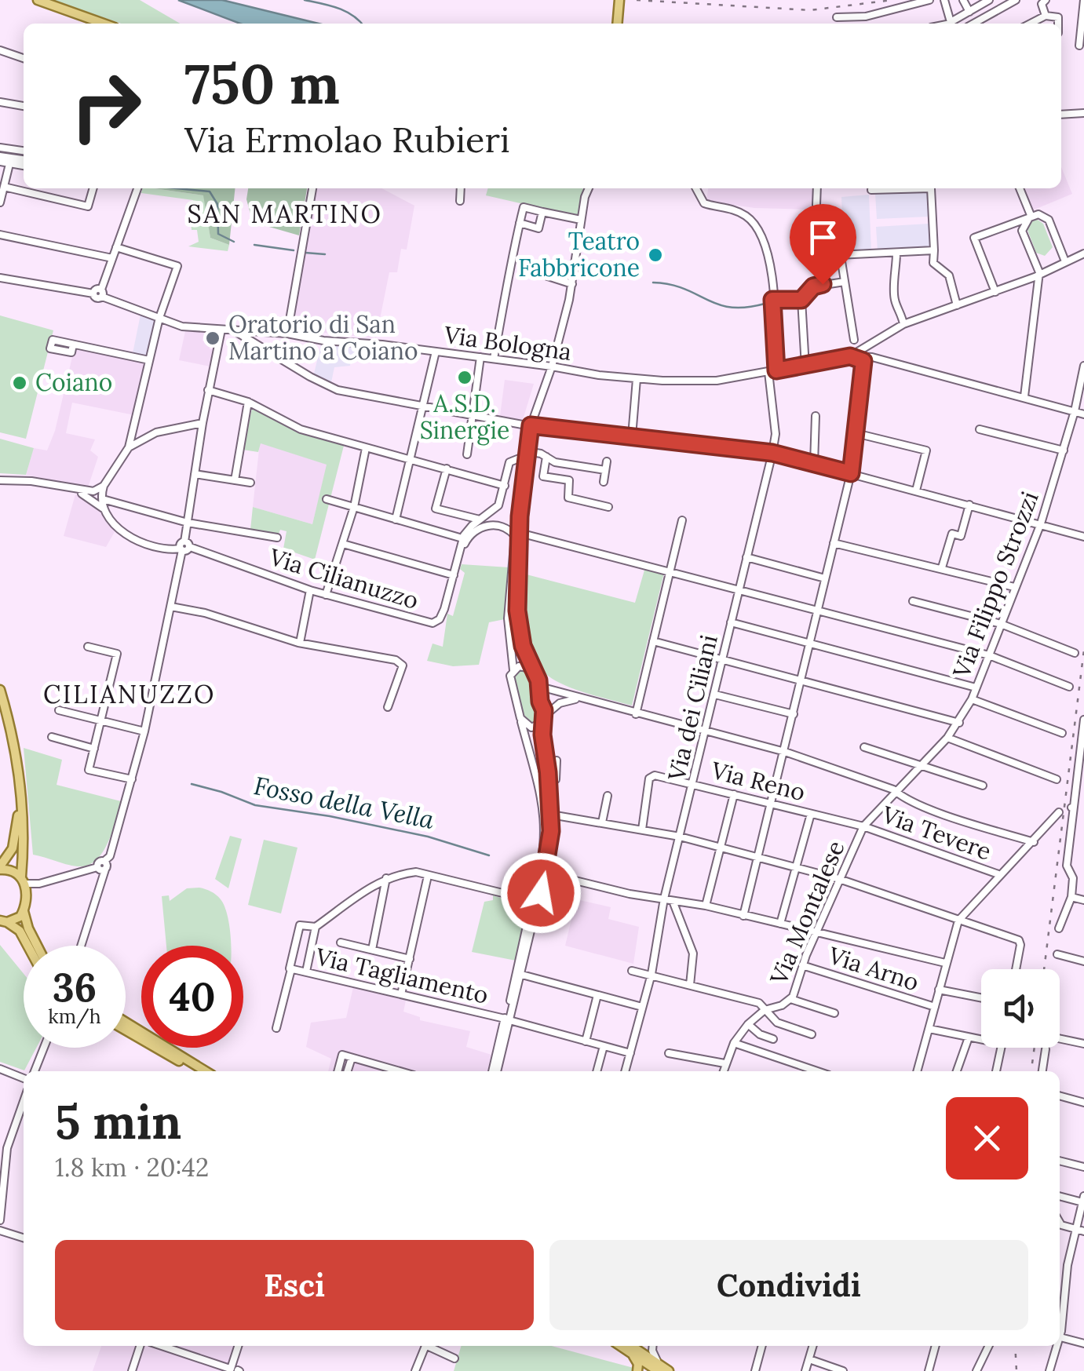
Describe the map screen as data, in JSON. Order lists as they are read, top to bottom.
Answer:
{
  "streets": {
    "street": [
      "Via Bologna",
      "Via Cilianuzzo",
      "Via Filippo Strozzi",
      "Via dei Ciliani",
      "Via Reno",
      "Via Tevere",
      "Via Montalese",
      "Via Arno",
      "Via Tagliamento"
    ]
  },
  "crossings": [
    ["Via Bologna", "Via dei Ciliani"],
    ["Via Filippo Strozzi", "Via Montalese"],
    ["Via dei Ciliani", "Via Reno"],
    ["Via dei Ciliani", "Via Tagliamento"],
    ["Via Reno", "Via Tevere"],
    ["Via Reno", "Via Montalese"],
    ["Via Tevere", "Via Montalese"],
    ["Via Montalese", "Via Arno"]
  ],
  "districts": ["SAN MARTINO", "CILIANUZZO"],
  "water": ["Fosso della Vella"],
  "places": [
    "Teatro Fabbricone",
    "Oratorio di San Martino a Coiano",
    "A.S.D. Sinergie",
    "Coiano"
  ],
  "page": {
    "turn": ["750 m", "Via Ermolao Rubieri"],
    "speed": "36 km/h",
    "limit": "40",
    "heading": ["5 min", "1.8 km · 20:42"],
    "buttons": ["Esci", "Condividi"]
  }
}
